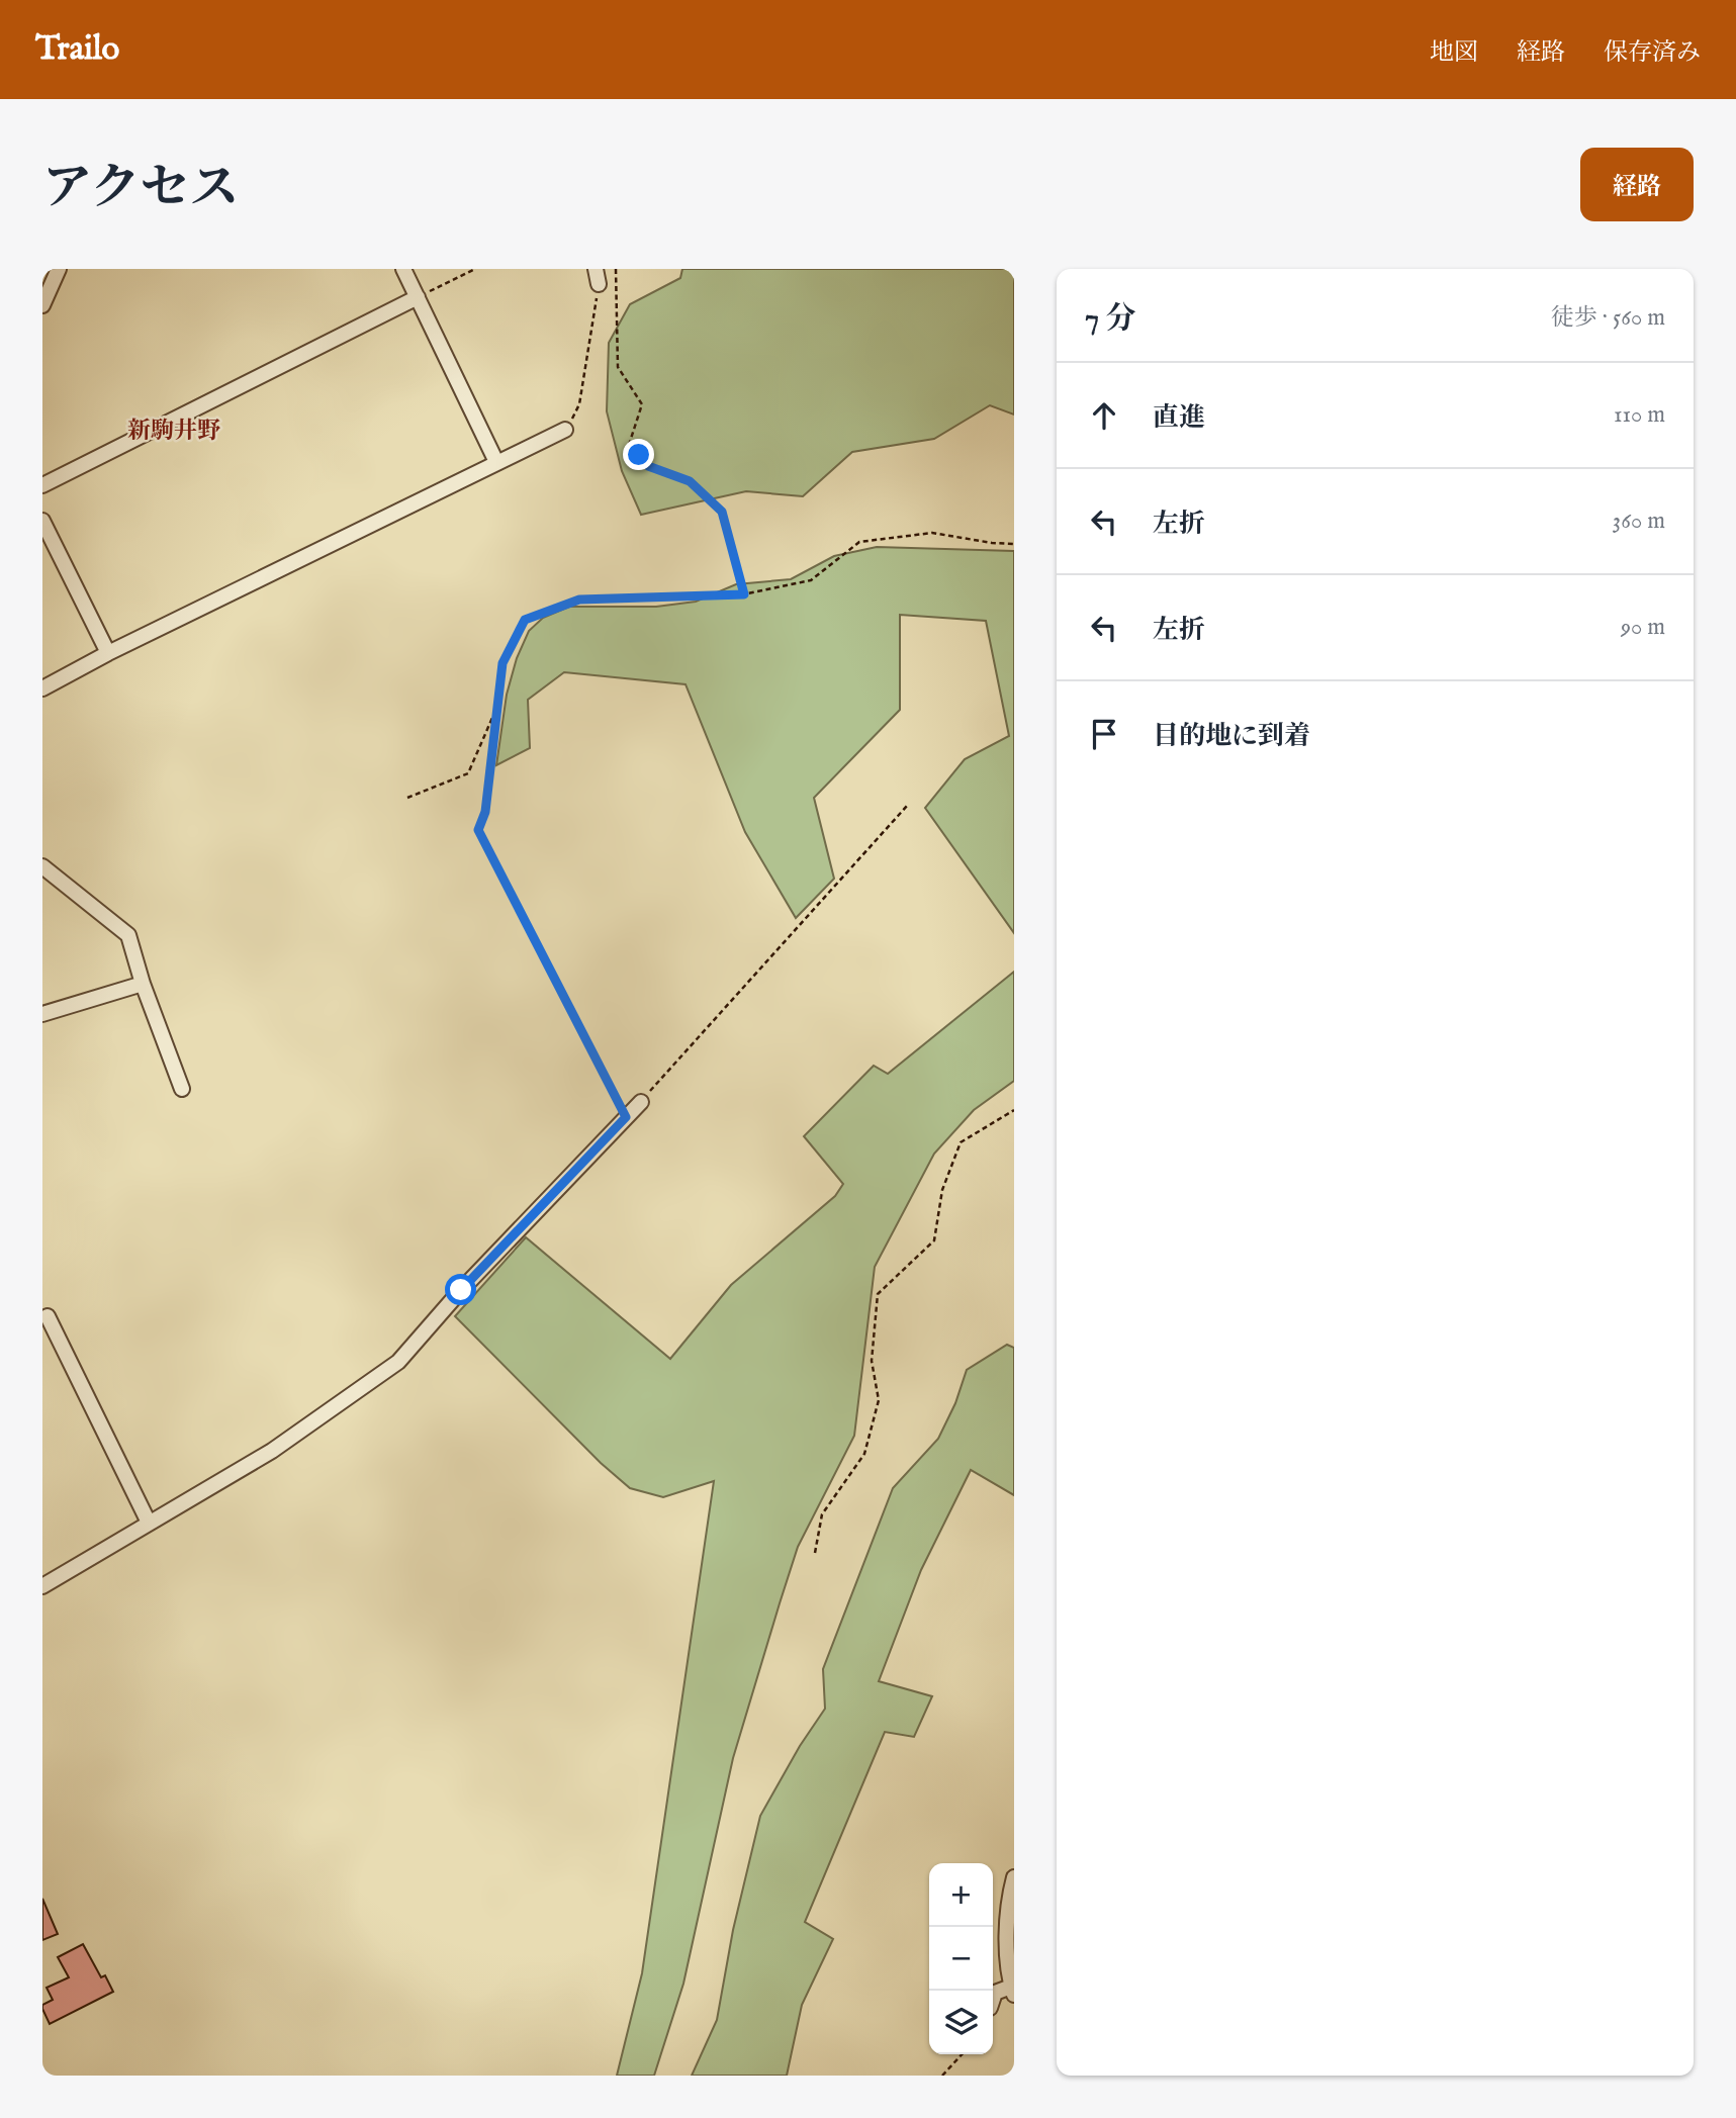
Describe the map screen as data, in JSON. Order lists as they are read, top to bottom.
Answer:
{
  "districts": ["新駒井野"],
  "page": {
    "header": "Trailo",
    "nav": ["地図", "経路", "保存済み"],
    "title": "アクセス",
    "buttons": "経路",
    "heading": ["7 分", "徒歩 · 560 m"],
    "list": [
      ["直進", "110 m"],
      ["左折", "360 m"],
      ["左折", "90 m"],
      "目的地に到着"
    ],
    "map_buttons": ["+", "−"]
  }
}
